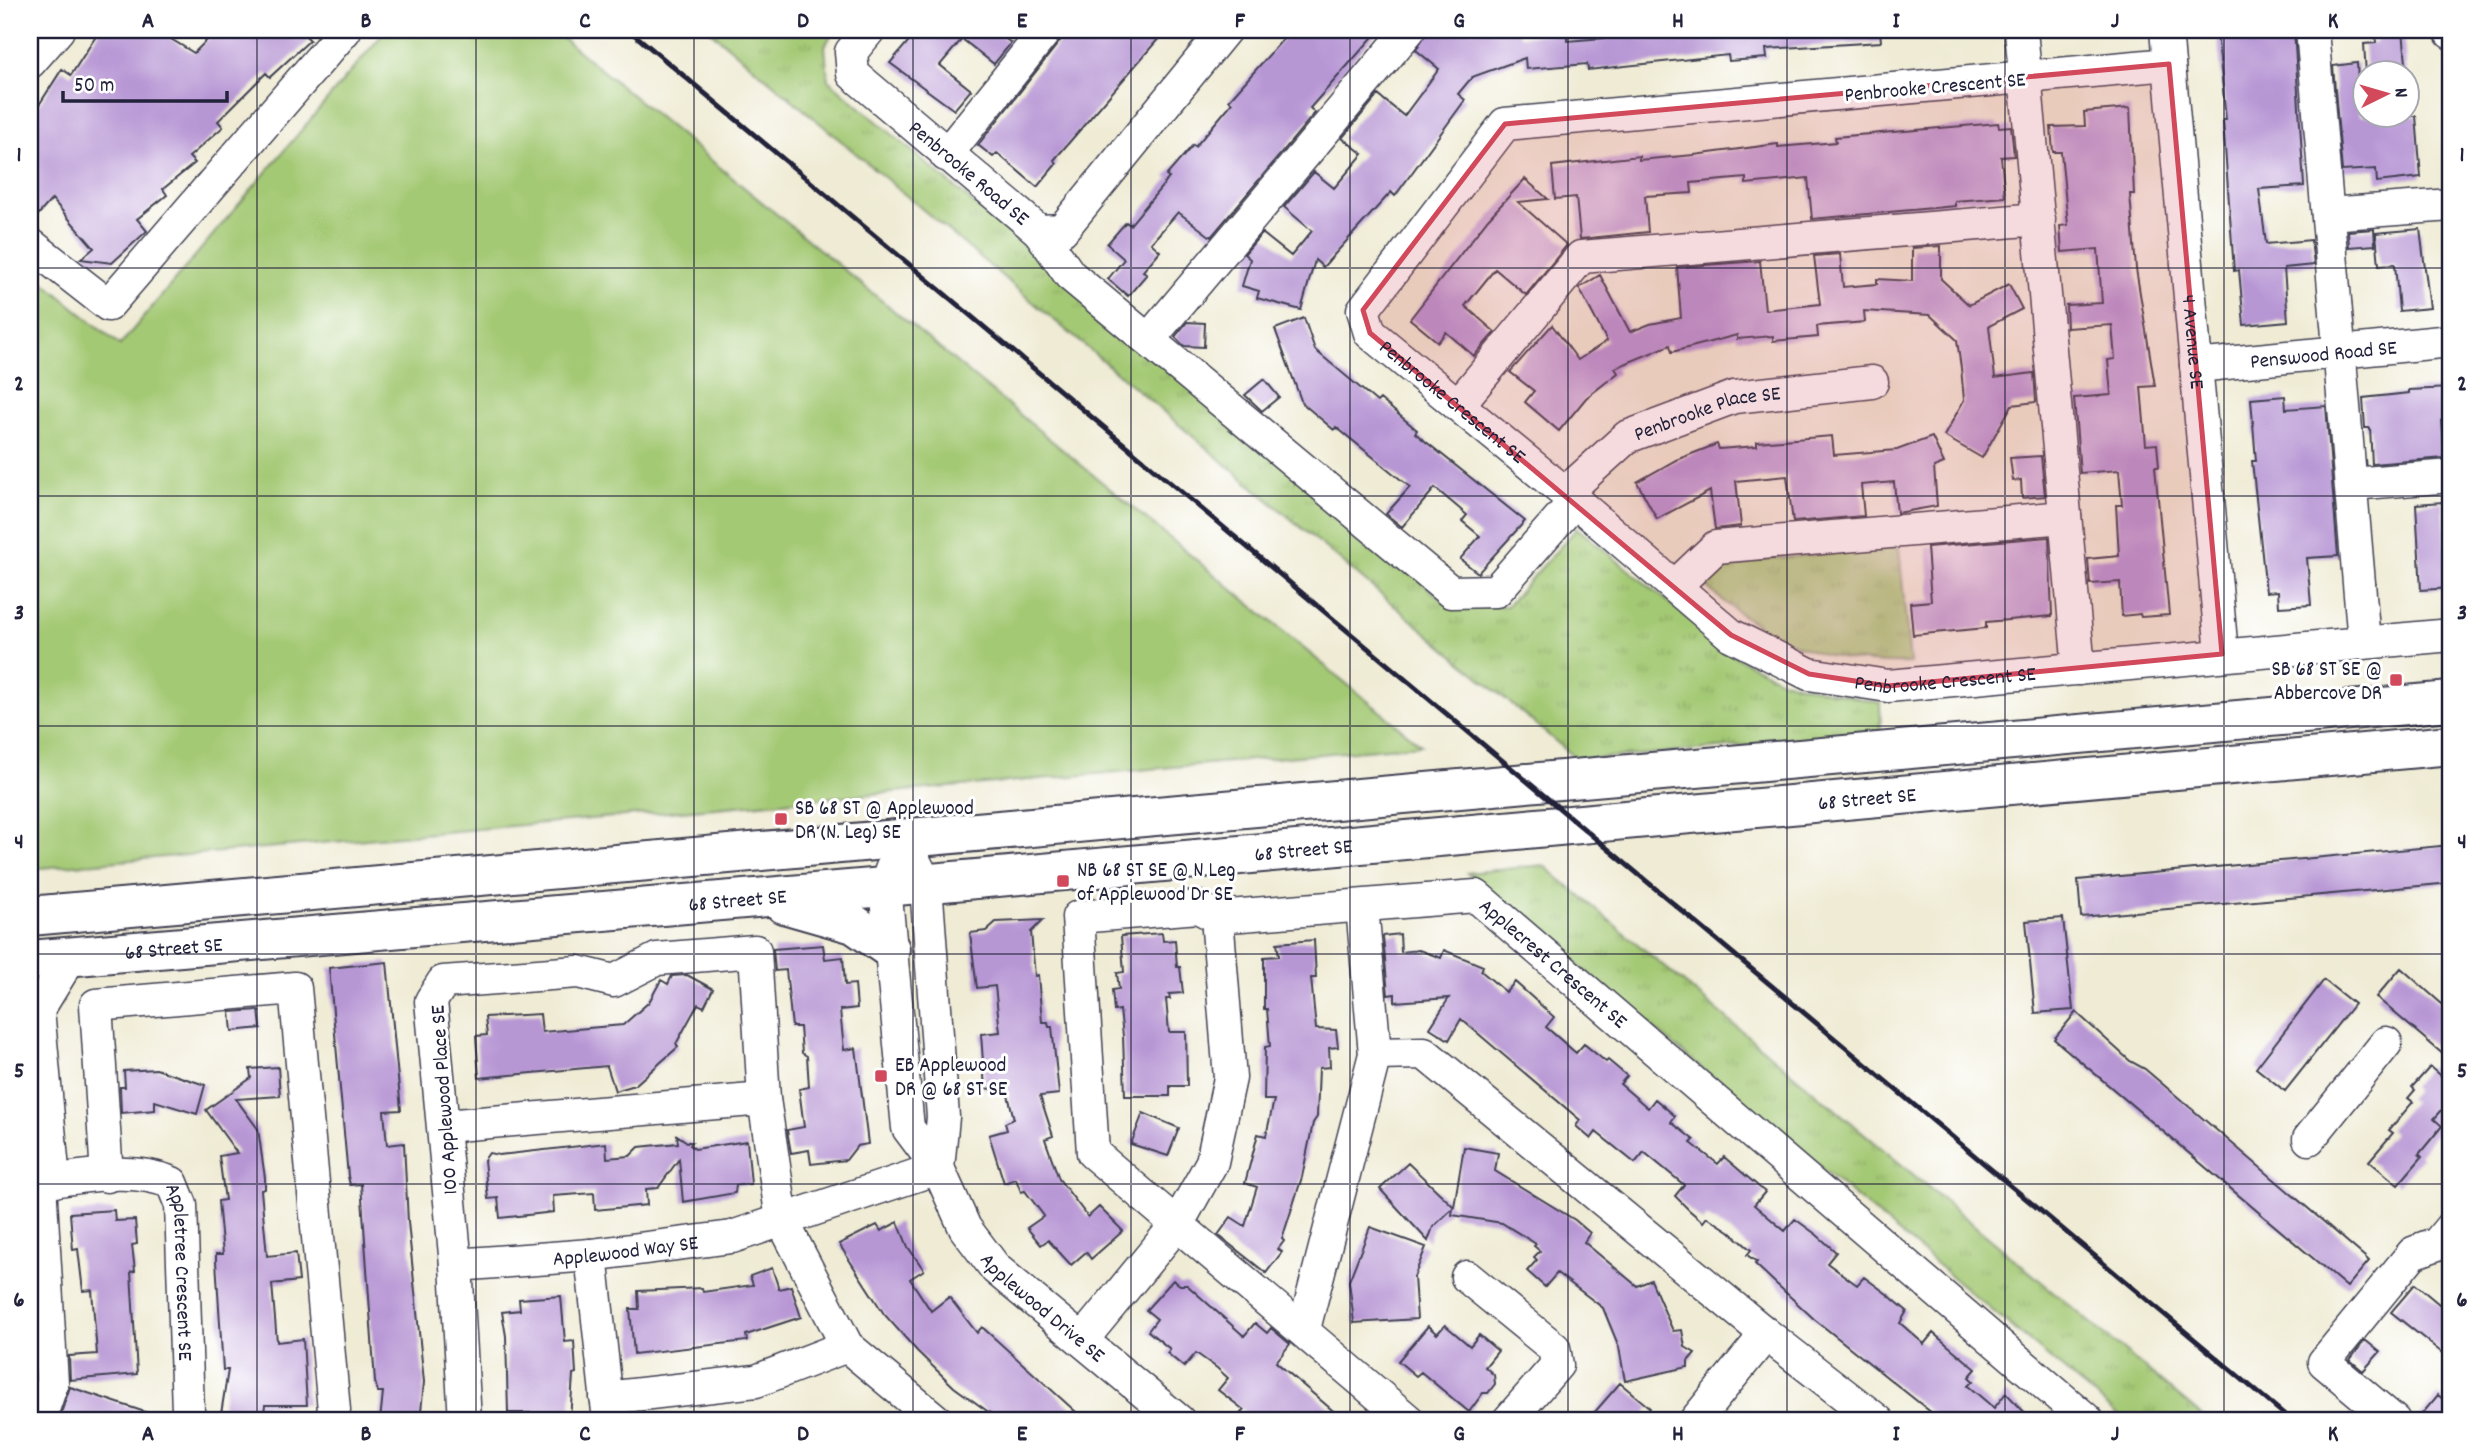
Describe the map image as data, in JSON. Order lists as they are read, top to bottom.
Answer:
{
  "streets": {
    "main road": ["68 Street SE"],
    "street": [
      "Penbrooke Crescent SE",
      "Penbrooke Road SE",
      "4 Avenue SE",
      "Penswood Road SE",
      "Penbrooke Place SE",
      "Applecrest Crescent SE",
      "100 Applewood Place SE",
      "Applewood Way SE",
      "Appletree Crescent SE",
      "Applewood Drive SE"
    ]
  },
  "crossings": [
    ["Penbrooke Crescent SE", "4 Avenue SE"],
    ["Penbrooke Crescent SE", "Penbrooke Place SE"],
    ["Penbrooke Road SE", "Penbrooke Place SE"],
    ["4 Avenue SE", "Penswood Road SE"],
    ["68 Street SE", "Applewood Drive SE"],
    ["100 Applewood Place SE", "Applewood Way SE"],
    ["Applewood Way SE", "Applewood Drive SE"]
  ],
  "places": {
    "transit": [
      "SB 68 ST SE @ Abbercove DR",
      "SB 68 ST @ Applewood DR (N. Leg) SE",
      "NB 68 ST SE @ N Leg of Applewood Dr SE",
      "EB Applewood DR @ 68 ST SE"
    ]
  },
  "scale_bar": "50 m",
  "north": "right",
  "grid": {
    "columns": [
      "A",
      "B",
      "C",
      "D",
      "E",
      "F",
      "G",
      "H",
      "I",
      "J",
      "K"
    ],
    "rows": [
      "1",
      "2",
      "3",
      "4",
      "5",
      "6"
    ]
  }
}
